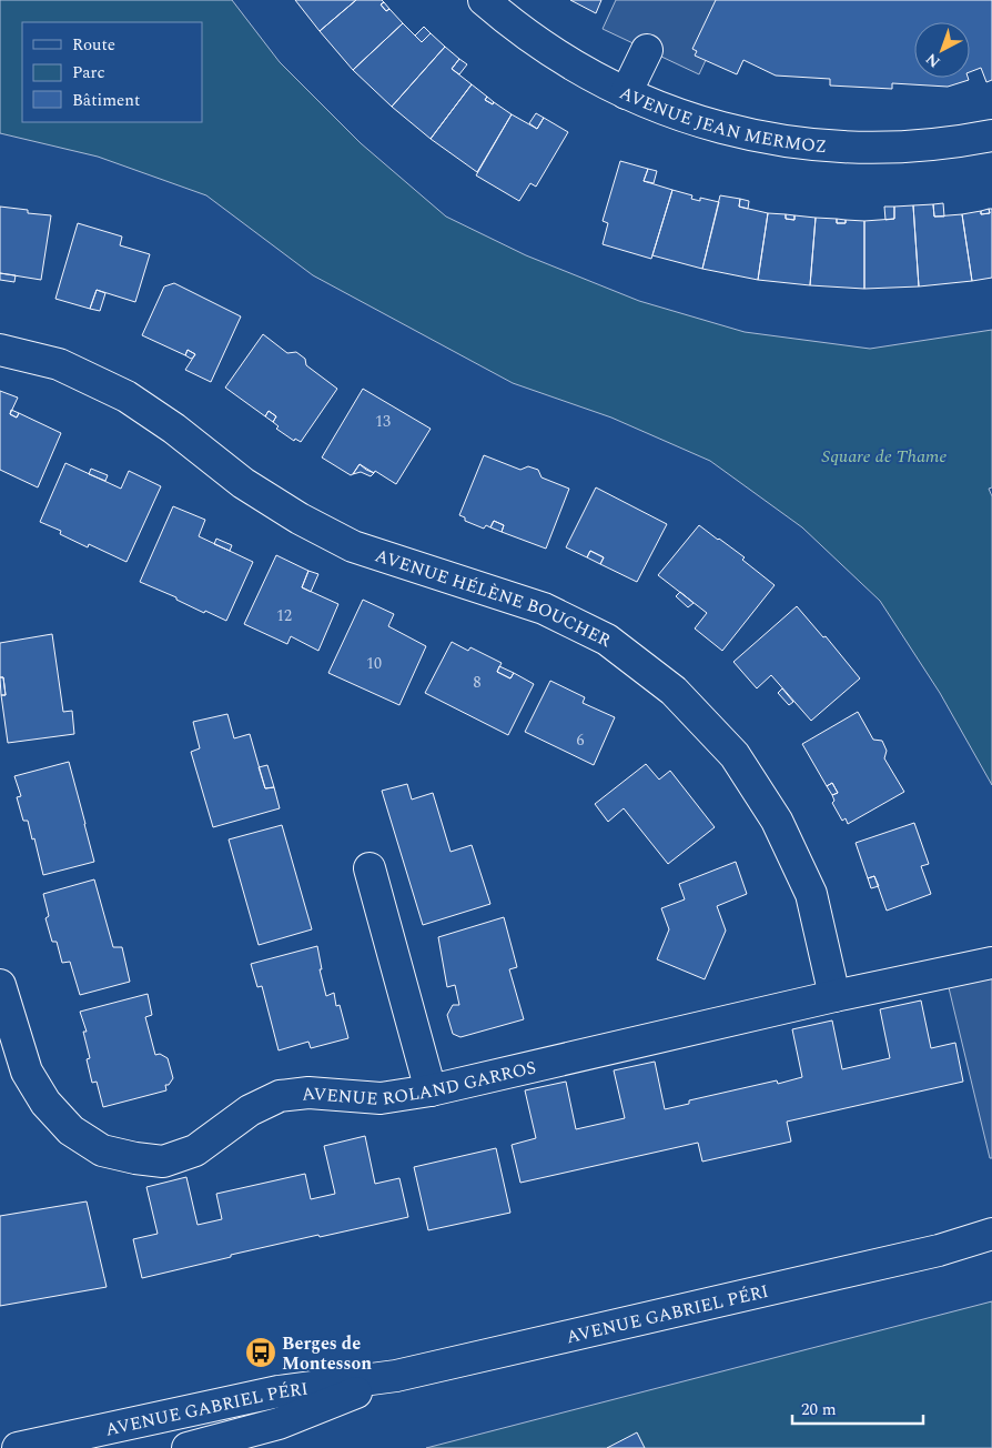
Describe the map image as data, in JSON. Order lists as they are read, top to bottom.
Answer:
{
  "streets": {
    "street": [
      "AVENUE JEAN MERMOZ",
      "AVENUE HÉLÈNE BOUCHER",
      "AVENUE ROLAND GARROS",
      "AVENUE GABRIEL PÉRI"
    ]
  },
  "crossings": [
    ["AVENUE HÉLÈNE BOUCHER", "AVENUE ROLAND GARROS"]
  ],
  "parks": ["Square de Thame"],
  "places": {
    "bus stop": ["Berges de Montesson"]
  },
  "house_numbers": [
    "13",
    "12",
    "10",
    "8",
    "6"
  ],
  "legend": ["Route", "Parc", "Bâtiment"],
  "scale_bar": "20 m",
  "north": "bottom left"
}
